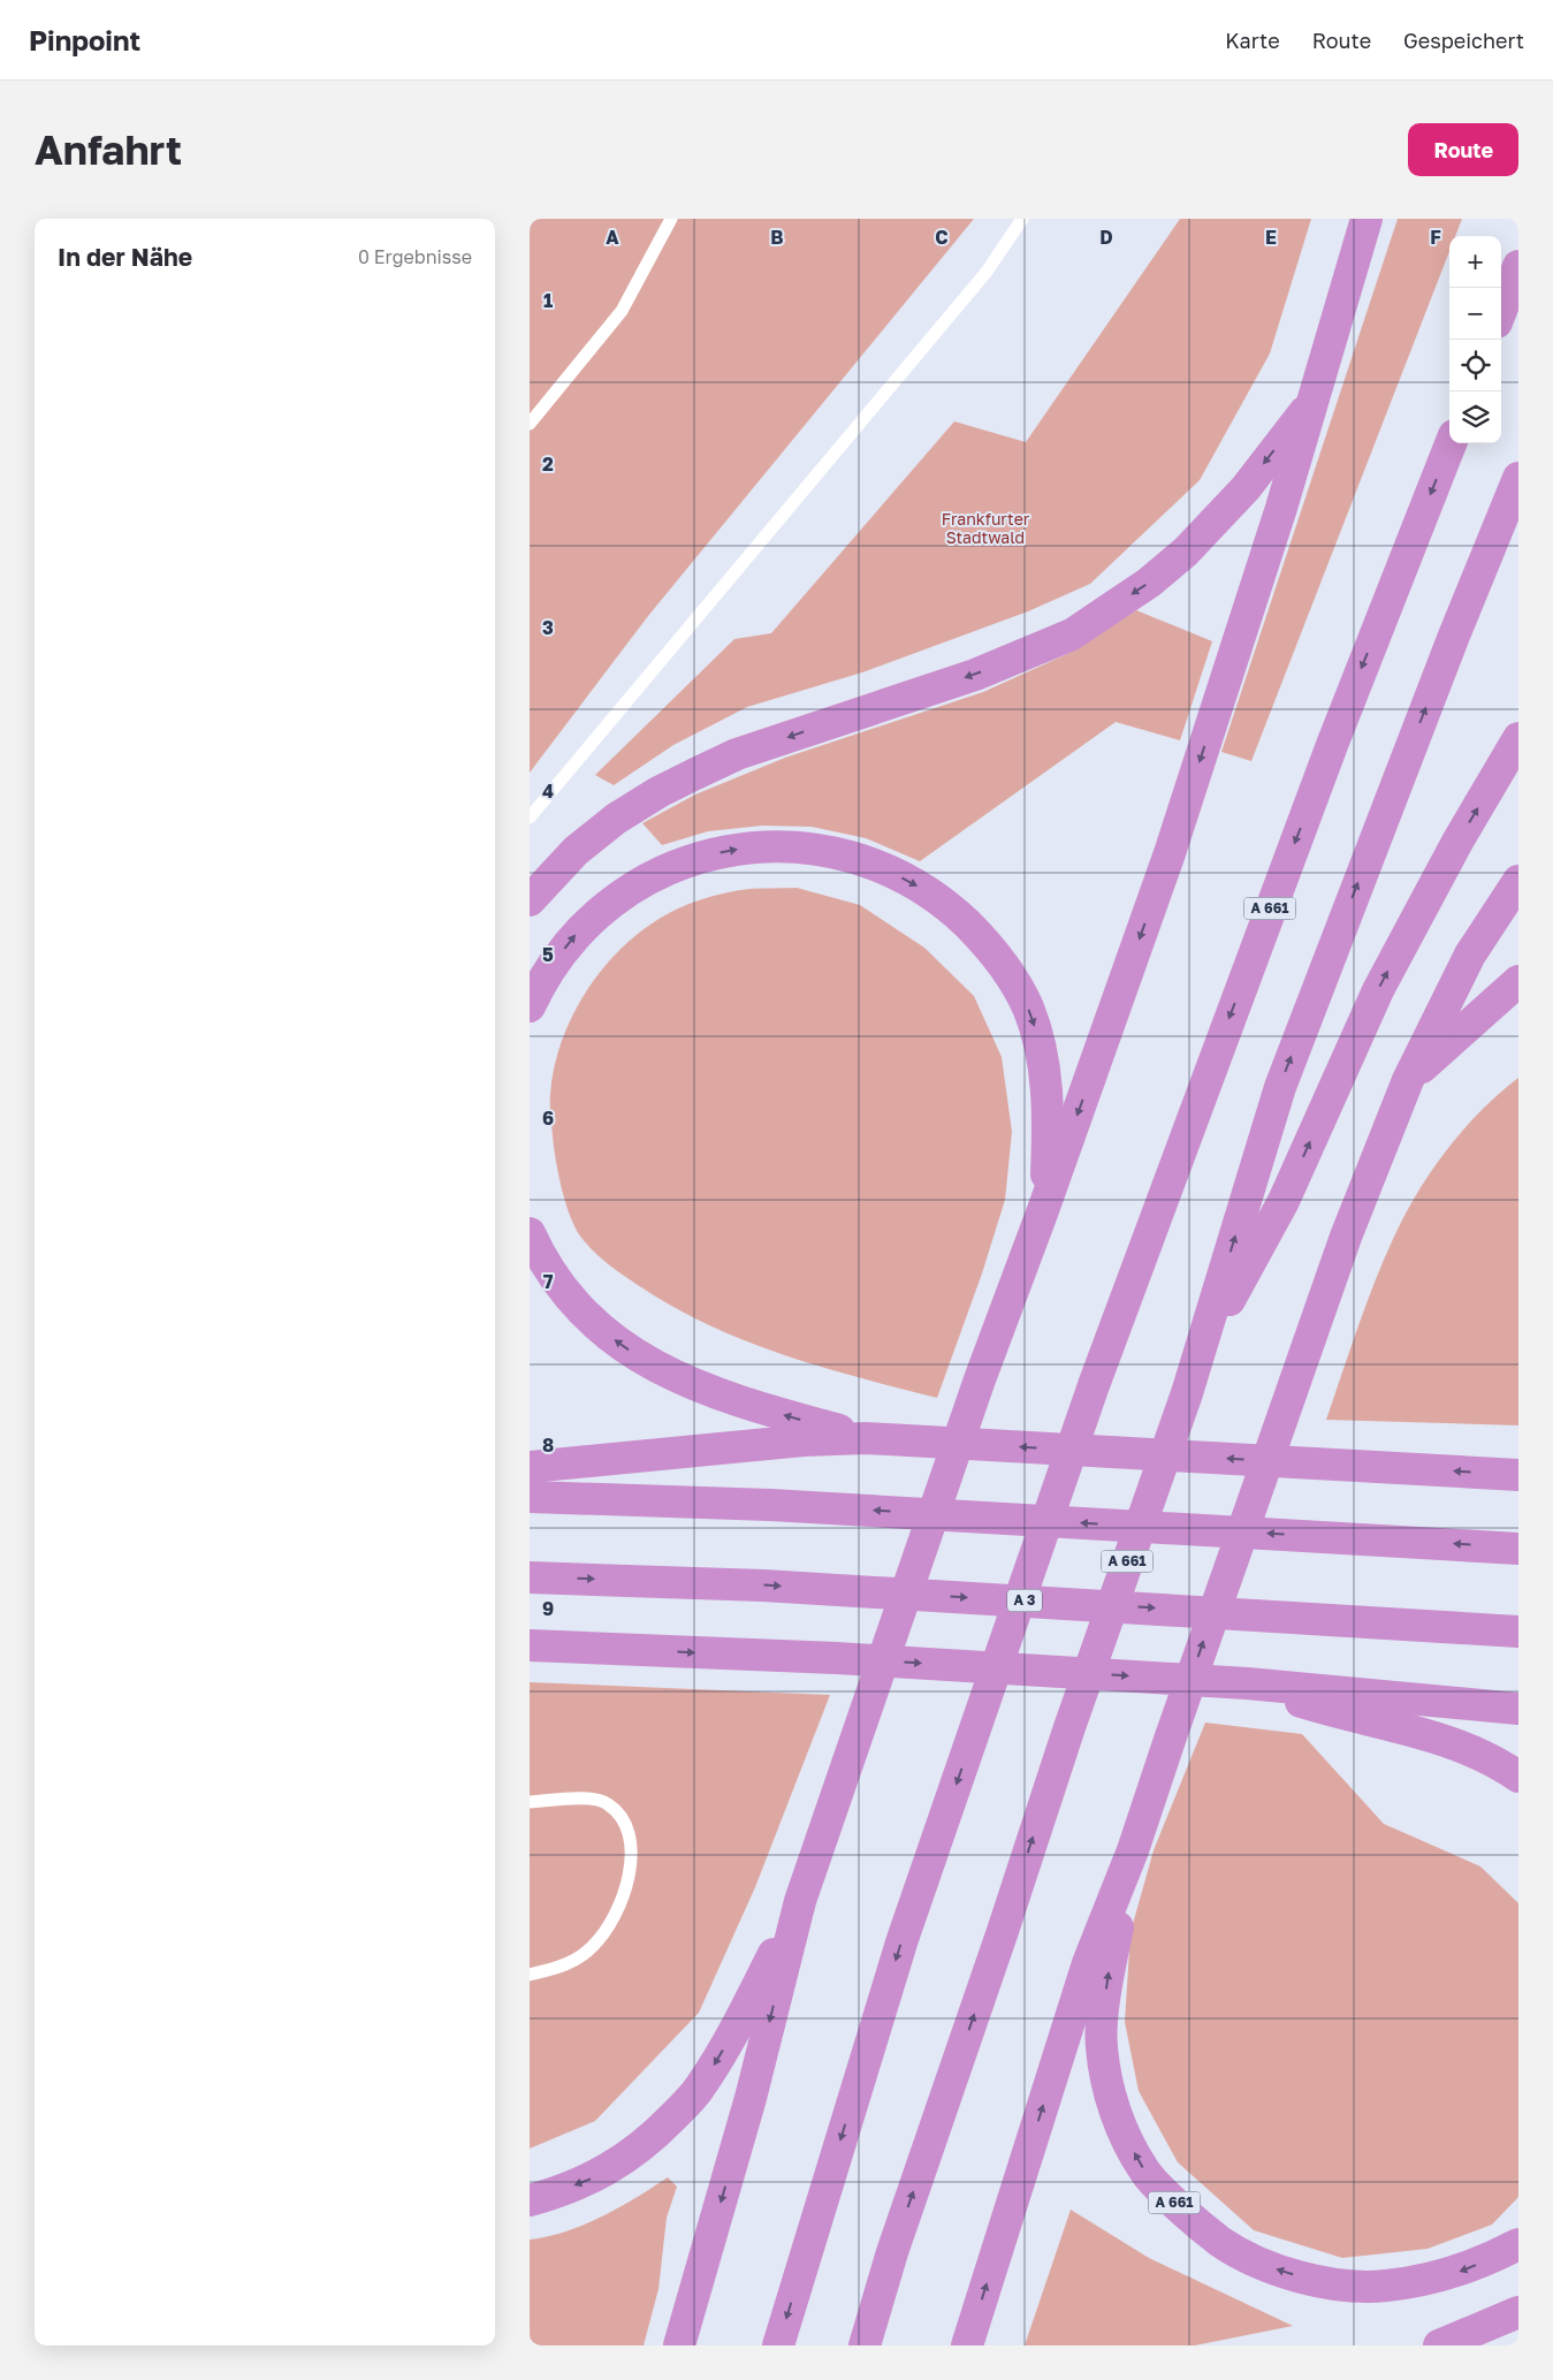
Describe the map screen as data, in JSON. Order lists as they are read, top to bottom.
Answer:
{
  "streets": {
    "highway": ["A 661", "A 3"]
  },
  "parks": ["Frankfurter Stadtwald"],
  "page": {
    "header": "Pinpoint",
    "nav": ["Karte", "Route", "Gespeichert"],
    "buttons": "Route",
    "title": "Anfahrt",
    "heading": ["In der Nähe", "0 Ergebnisse"],
    "map_buttons": ["+", "−"]
  },
  "grid": {
    "columns": [
      "A",
      "B",
      "C",
      "D",
      "E",
      "F"
    ],
    "rows": [
      "1",
      "2",
      "3",
      "4",
      "5",
      "6",
      "7",
      "8",
      "9"
    ]
  }
}
